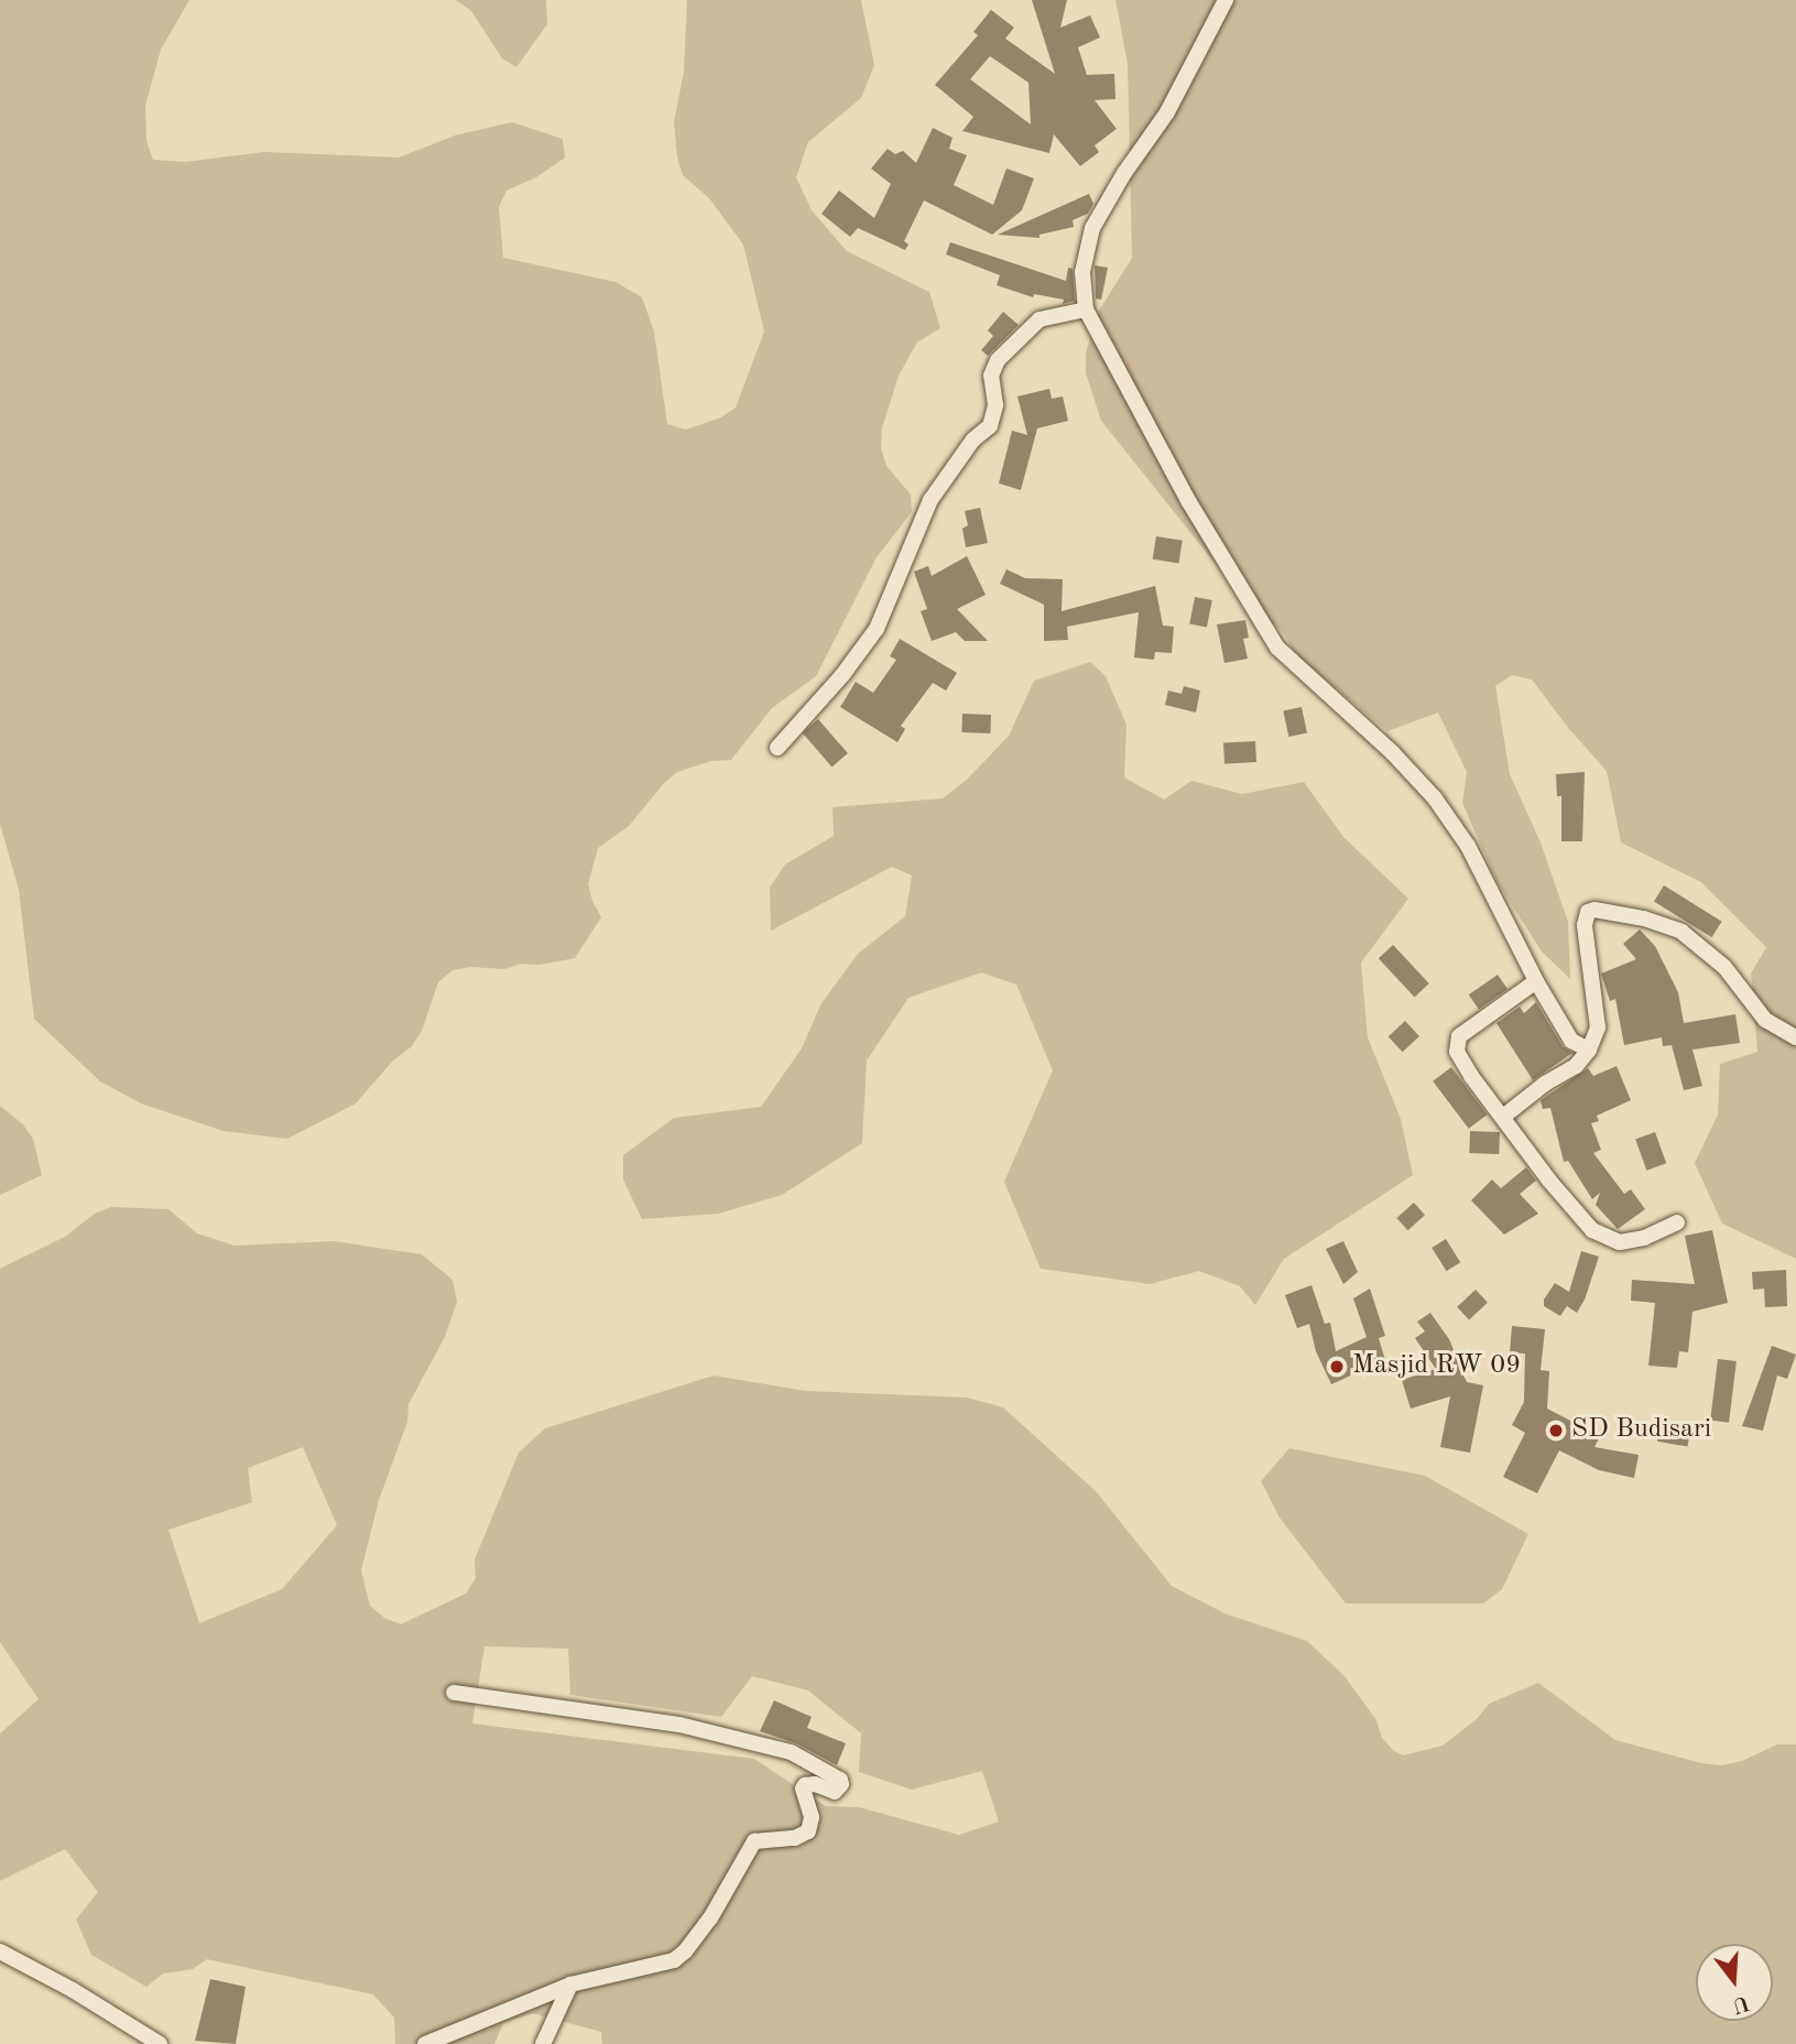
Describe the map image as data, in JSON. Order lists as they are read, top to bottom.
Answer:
{
  "places": ["Masjid RW 09", "SD Budisari"],
  "north": "bottom"
}
